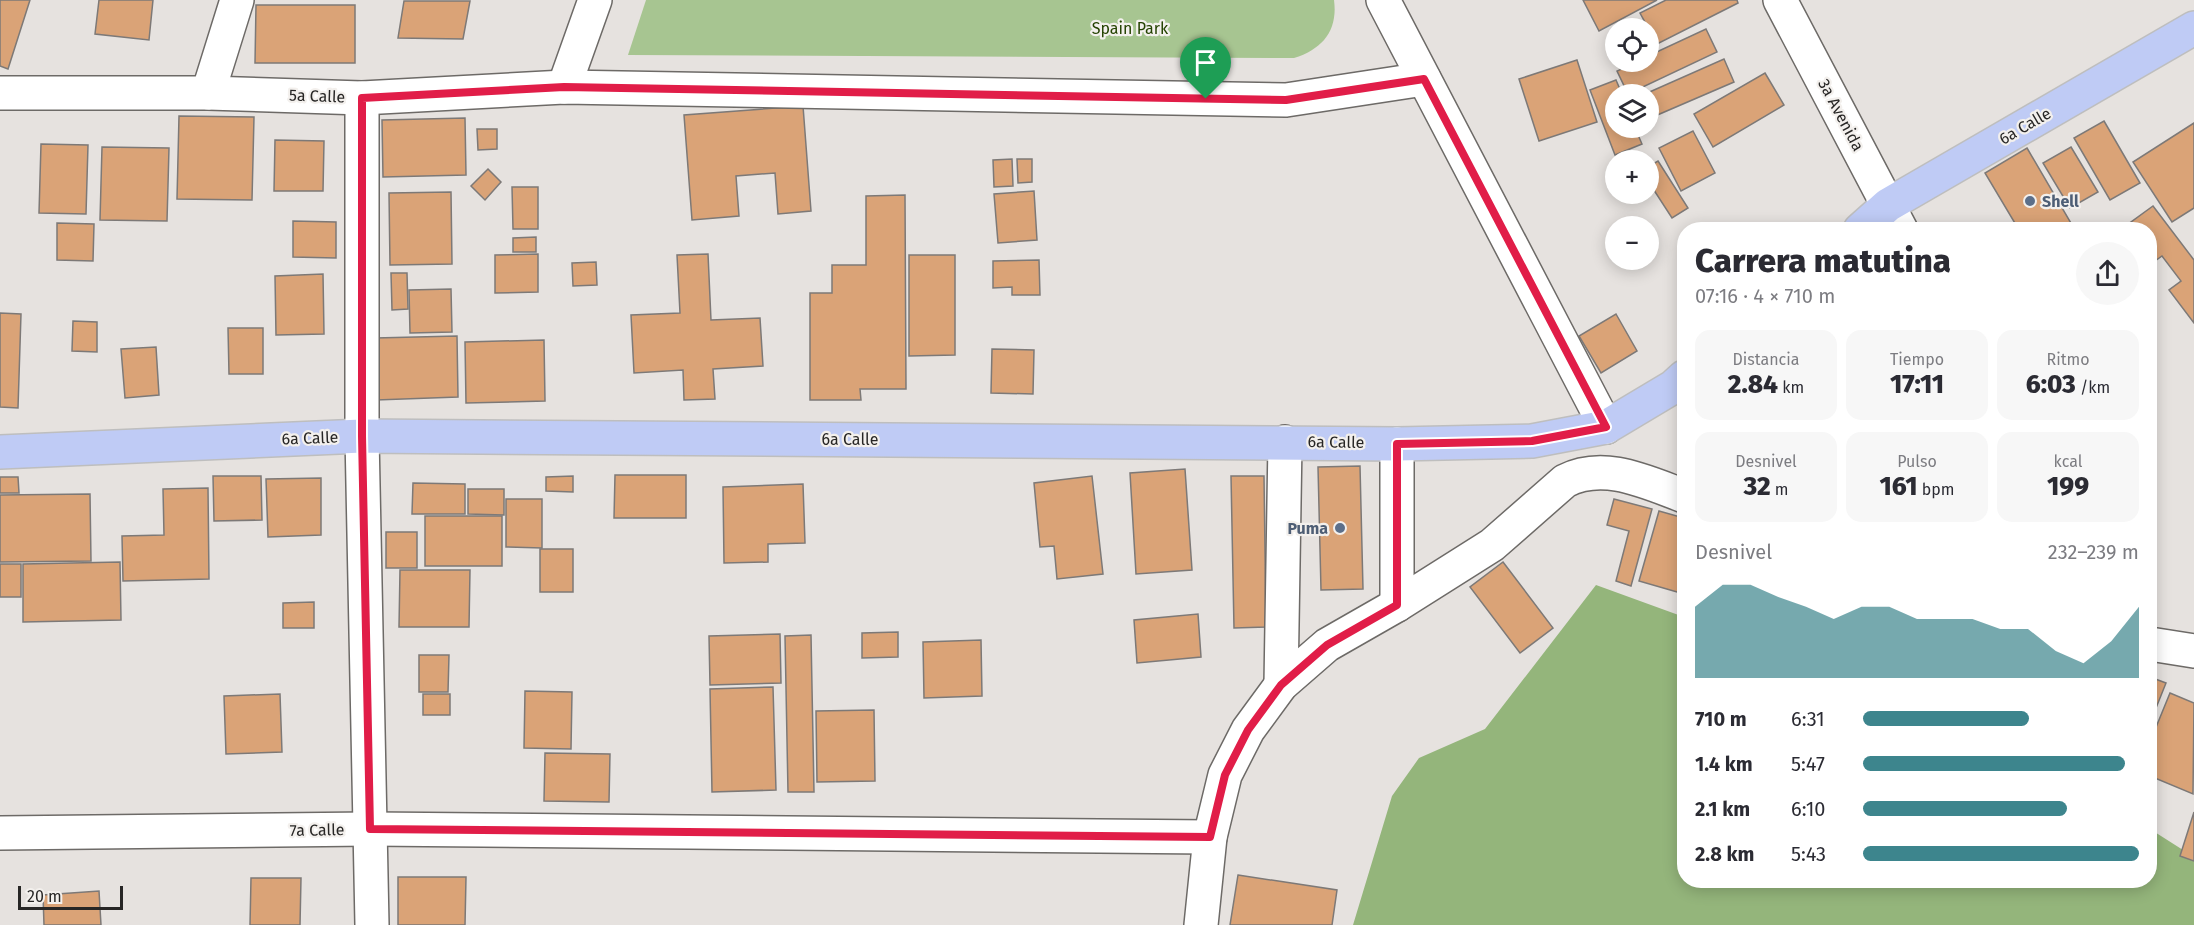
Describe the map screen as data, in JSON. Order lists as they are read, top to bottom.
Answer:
{
  "streets": {
    "main road": ["6a Calle"],
    "street": ["5a Calle", "3a Avenida", "7a Calle"]
  },
  "crossings": [
    ["3a Avenida", "6a Calle"]
  ],
  "parks": ["Spain Park"],
  "places": ["Shell", "Puma"],
  "scale_bar": "20 m",
  "page": {
    "map_buttons": ["+", "−"],
    "heading": ["Carrera matutina", "07:16 · 4 × 710 m"],
    "stats": [
      ["Distancia", "2.84 km"],
      ["Tiempo", "17:11"],
      ["Ritmo", "6:03 /km"],
      ["Desnivel", "32 m"],
      ["Pulso", "161 bpm"],
      ["kcal", "199"]
    ],
    "chart": ["Desnivel", "232–239 m"],
    "list": [
      {
        "name": "710 m",
        "note": "6:31"
      },
      {
        "name": "1.4 km",
        "note": "5:47"
      },
      {
        "name": "2.1 km",
        "note": "6:10"
      },
      {
        "name": "2.8 km",
        "note": "5:43"
      }
    ],
    "scale": "20 m"
  }
}
